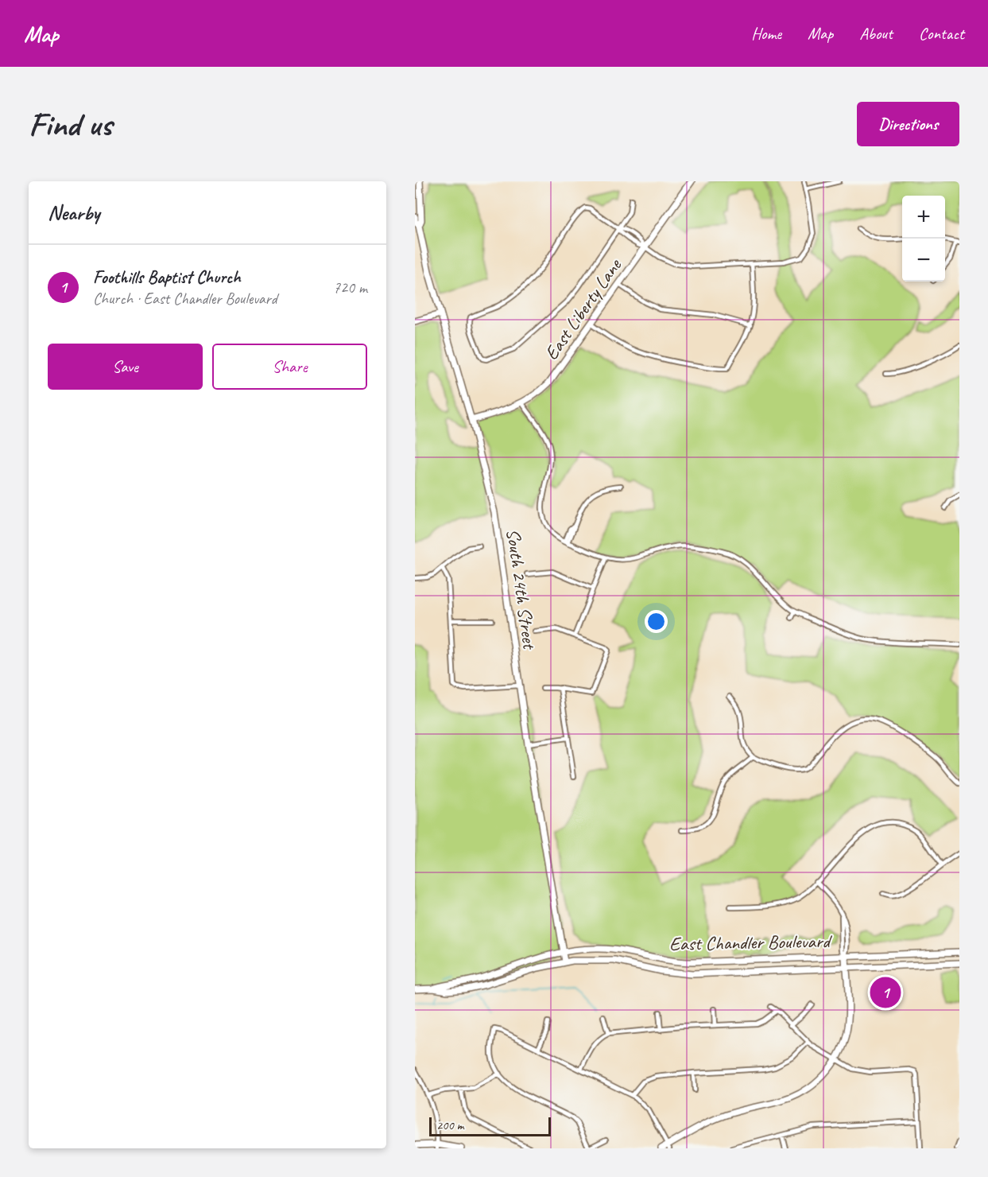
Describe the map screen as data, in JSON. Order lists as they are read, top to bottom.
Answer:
{
  "streets": {
    "street": ["East Liberty Lane", "South 24th Street", "East Chandler Boulevard"]
  },
  "crossings": [
    ["East Liberty Lane", "South 24th Street"],
    ["South 24th Street", "East Chandler Boulevard"]
  ],
  "scale_bar": "200 m",
  "page": {
    "header": "Map",
    "nav": [
      "Home",
      "Map",
      "About",
      "Contact"
    ],
    "buttons": [
      "Directions",
      ["Save", "Share"]
    ],
    "title": "Find us",
    "heading": "Nearby",
    "map_buttons": ["+", "−"],
    "list": [
      {
        "mark": "1",
        "name": "Foothills Baptist Church",
        "note": "Church · East Chandler Boulevard",
        "value": "720 m"
      }
    ],
    "pins": "1",
    "scale": "200 m"
  }
}
